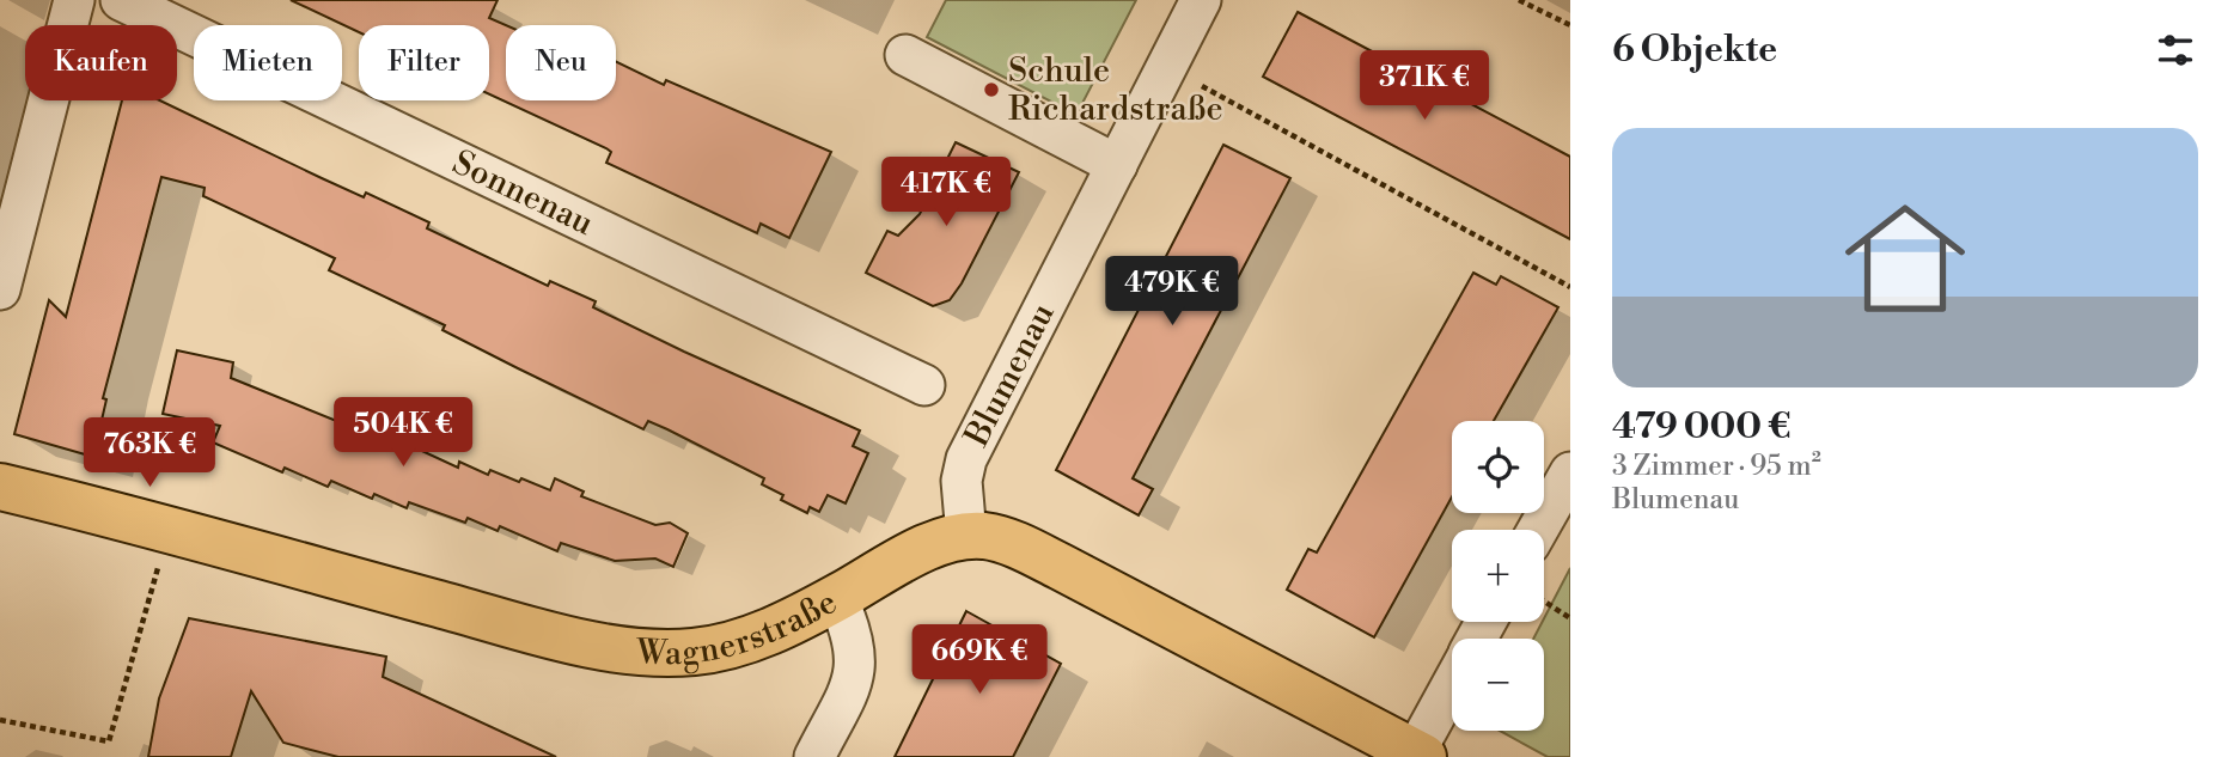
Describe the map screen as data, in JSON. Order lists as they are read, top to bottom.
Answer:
{
  "streets": {
    "main road": ["Wagnerstraße"],
    "street": ["Sonnenau", "Blumenau"]
  },
  "crossings": [
    ["Blumenau", "Wagnerstraße"]
  ],
  "places": ["Schule Richardstraße"],
  "page": {
    "heading": "6 Objekte",
    "chip": [
      "Kaufen",
      "Mieten",
      "Filter",
      "Neu"
    ],
    "price": [
      "371K €",
      "417K €",
      "479K €",
      "504K €",
      "763K €",
      "669K €"
    ],
    "list": [
      {
        "name": "479 000 €",
        "note": "3 Zimmer · 95 m² · Blumenau"
      }
    ],
    "map_buttons": ["+", "−"]
  }
}
